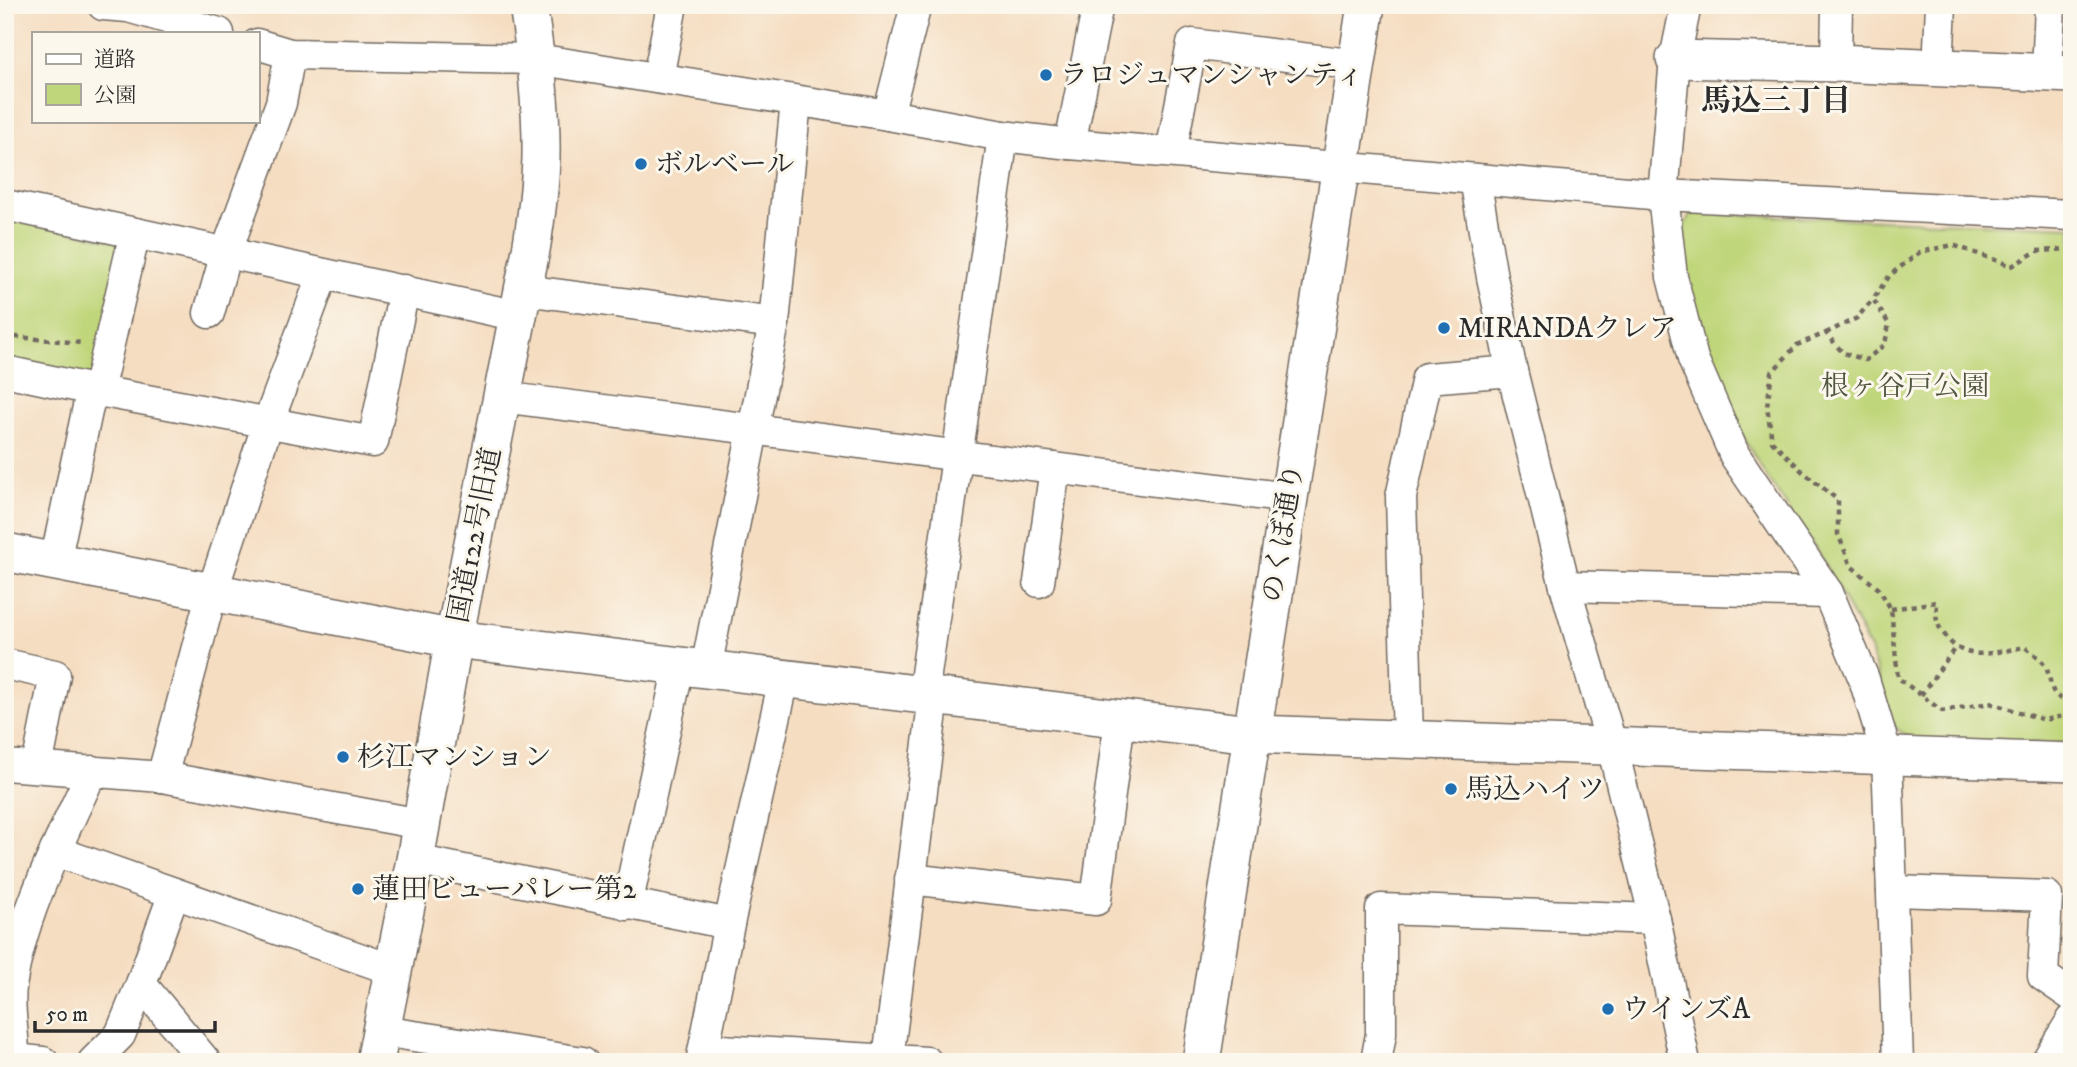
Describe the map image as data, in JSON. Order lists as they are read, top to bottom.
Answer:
{
  "streets": {
    "street": ["のくぼ通り", "国道122号旧道"]
  },
  "districts": ["馬込三丁目"],
  "parks": ["根ヶ谷戸公園"],
  "places": [
    "ラロジュマンシャンティ",
    "ボルベール",
    "MIRANDAクレア",
    "杉江マンション",
    "馬込ハイツ",
    "蓮田ビューパレー第2",
    "ウインズA"
  ],
  "legend": ["道路", "公園"],
  "scale_bar": "50 m"
}
